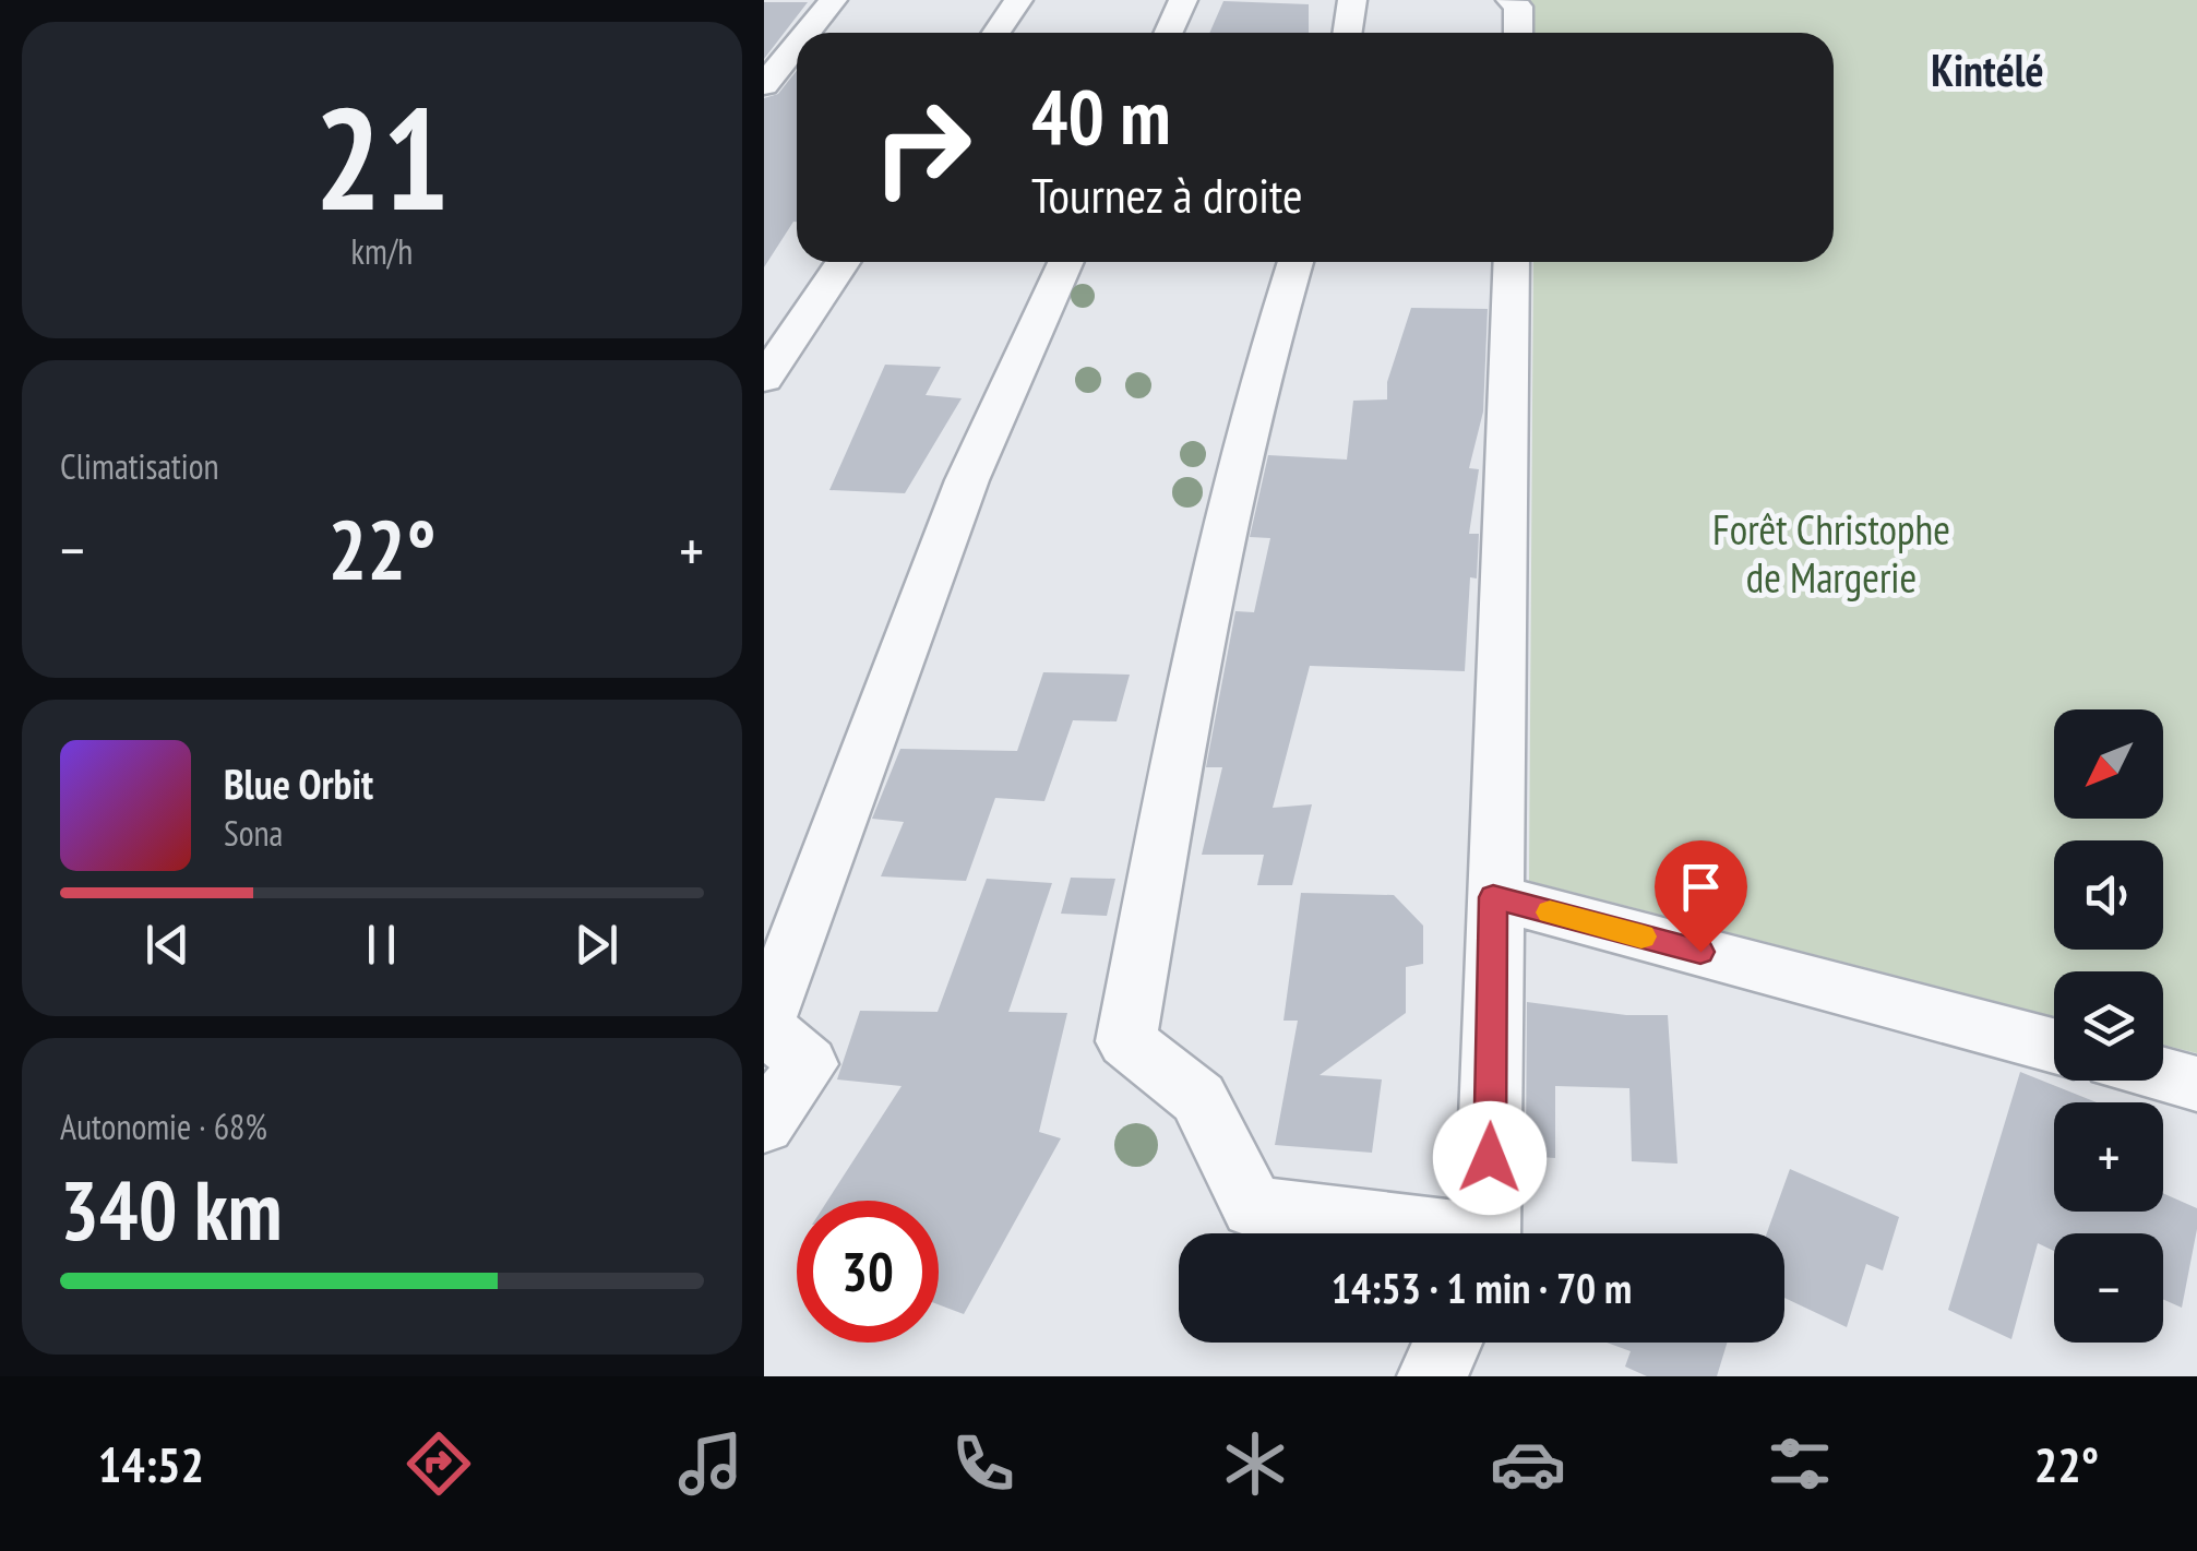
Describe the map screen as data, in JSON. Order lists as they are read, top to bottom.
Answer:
{
  "districts": ["Kintélé"],
  "parks": ["Forêt Christophe de Margerie"],
  "north": "bottom left",
  "page": {
    "tile": [
      ["21", "km/h"],
      "Climatisation",
      ["Autonomie · 68%", "340 km"]
    ],
    "turn": ["40 m", "Tournez à droite"],
    "heat": ["−", "22°", "+"],
    "map_buttons": ["+", "−"],
    "song": ["Blue Orbit", "Sona"],
    "limit": "30",
    "trip": "14:53 · 1 min · 70 m",
    "tabs": ["14:52", "22°"]
  }
}
